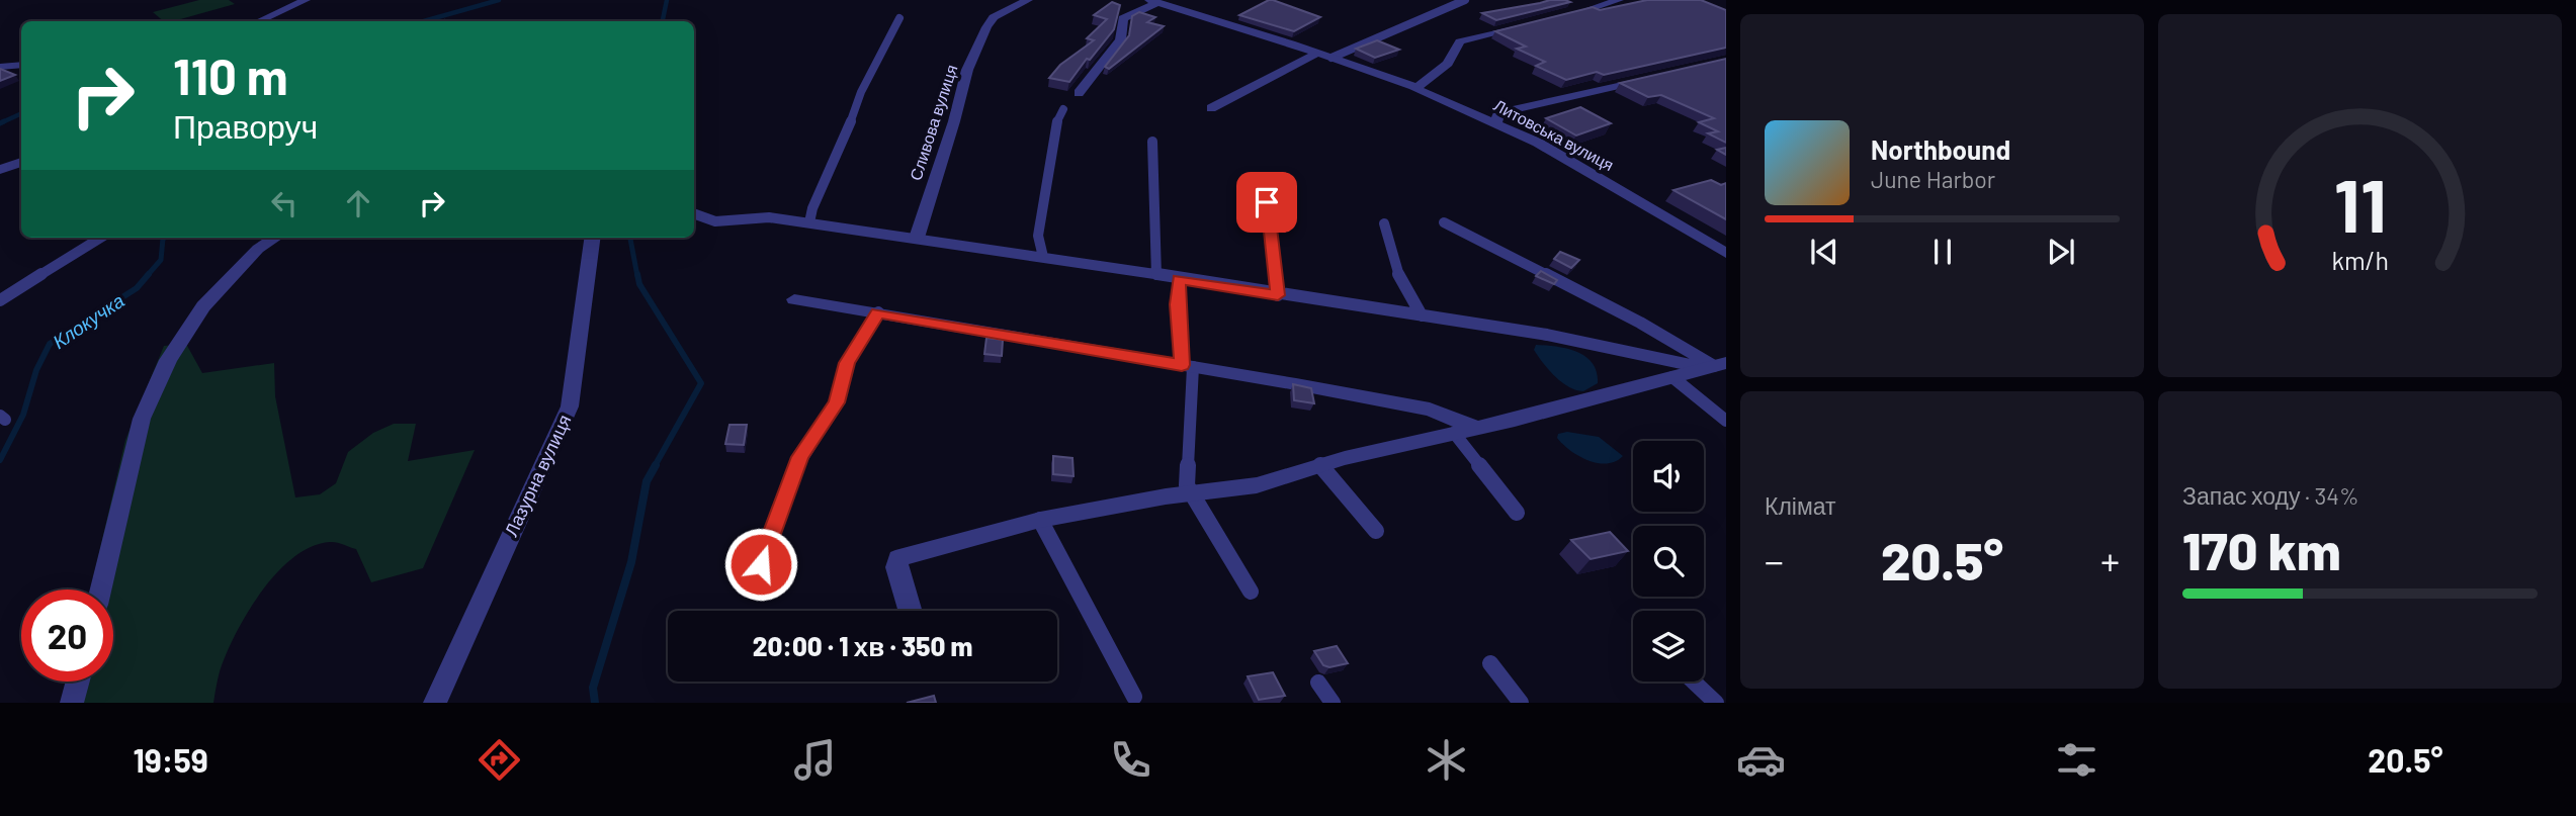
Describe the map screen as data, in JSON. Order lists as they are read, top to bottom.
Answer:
{
  "streets": {
    "street": ["Сливова вулиця", "Литовська вулиця", "Лазурна вулиця"]
  },
  "water": ["Клокучка"],
  "page": {
    "turn": ["110 m", "Праворуч"],
    "song": ["Northbound", "June Harbor"],
    "tile": [
      "Клімат",
      ["Запас ходу · 34%", "170 km"]
    ],
    "heat": ["−", "20.5°", "+"],
    "limit": "20",
    "trip": "20:00 · 1 хв · 350 m",
    "tabs": ["19:59", "20.5°"],
    "gauge": ["11", "km/h"]
  }
}
